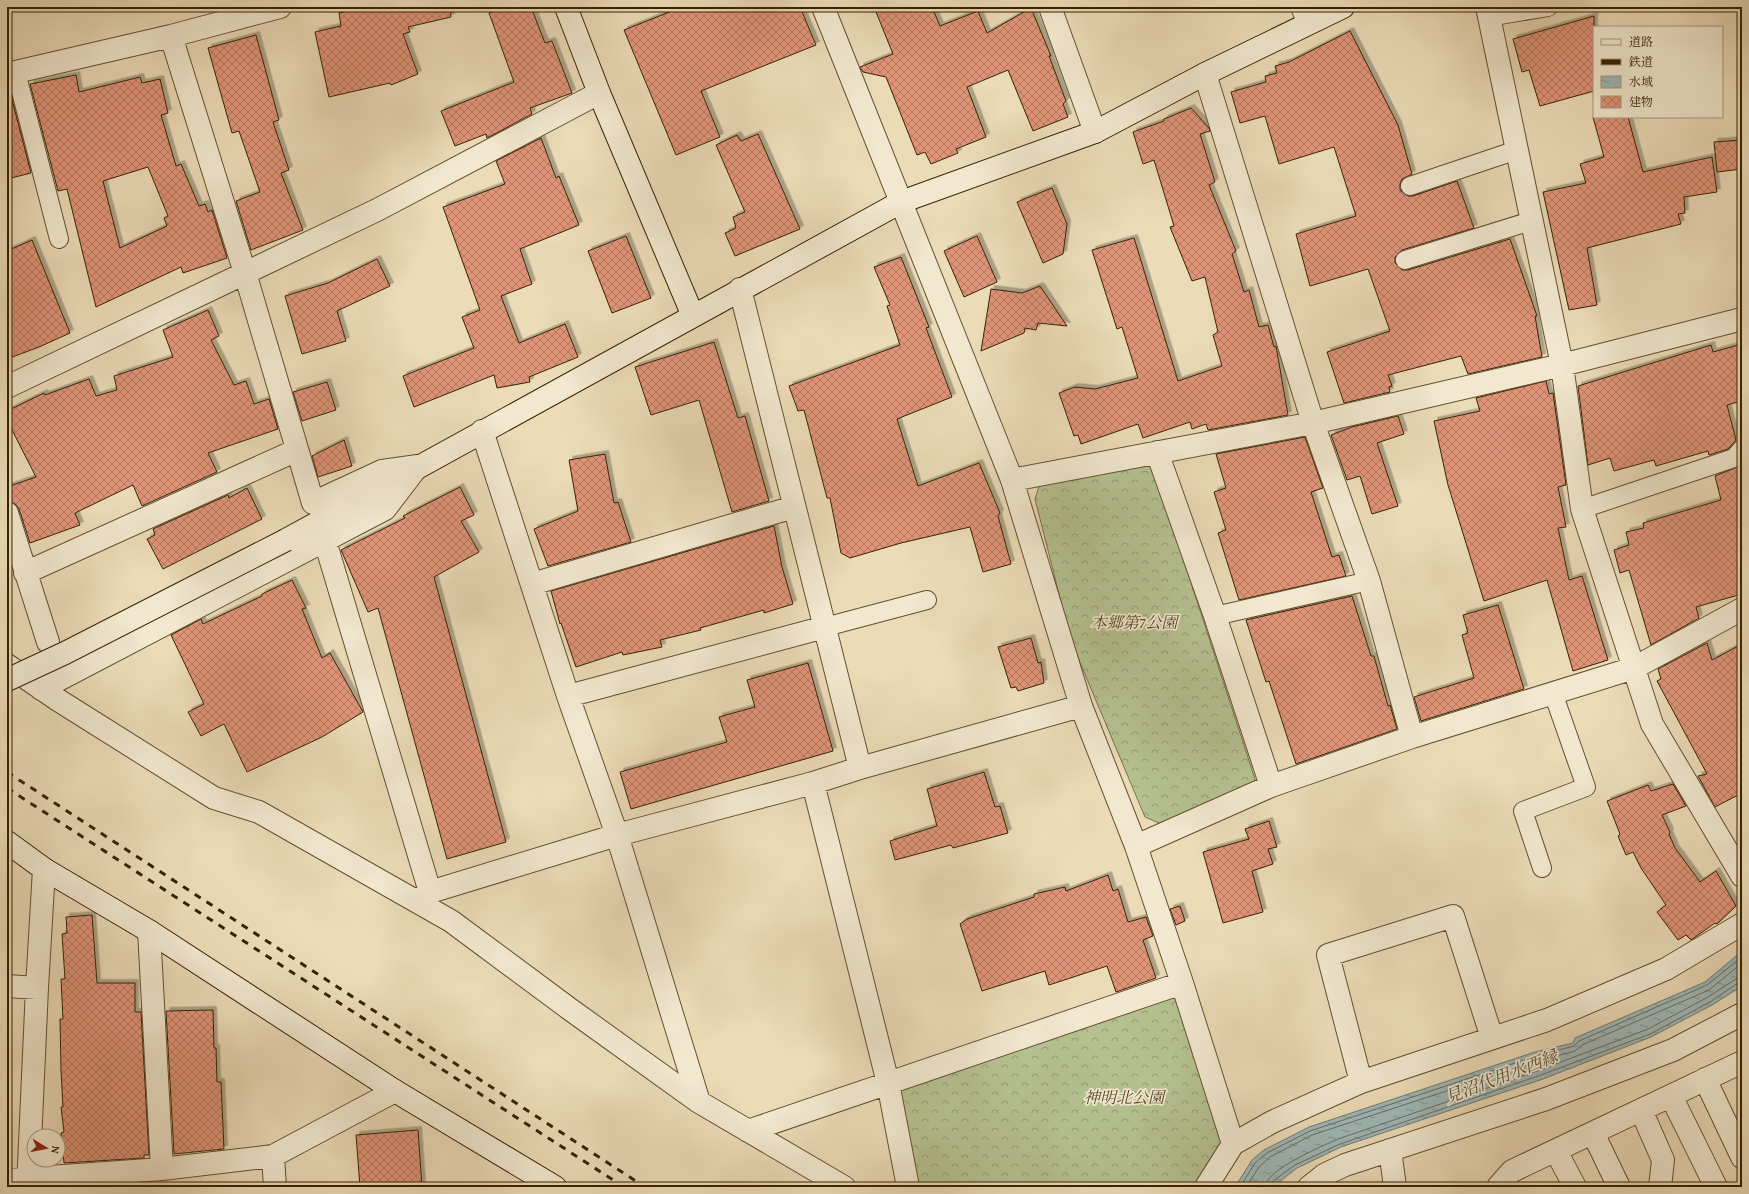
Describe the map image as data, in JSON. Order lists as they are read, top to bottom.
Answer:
{
  "water": ["見沼代用水西縁"],
  "parks": ["本郷第7公園", "神明北公園"],
  "legend": [
    "道路",
    "鉄道",
    "水域",
    "建物"
  ],
  "north": "right"
}
